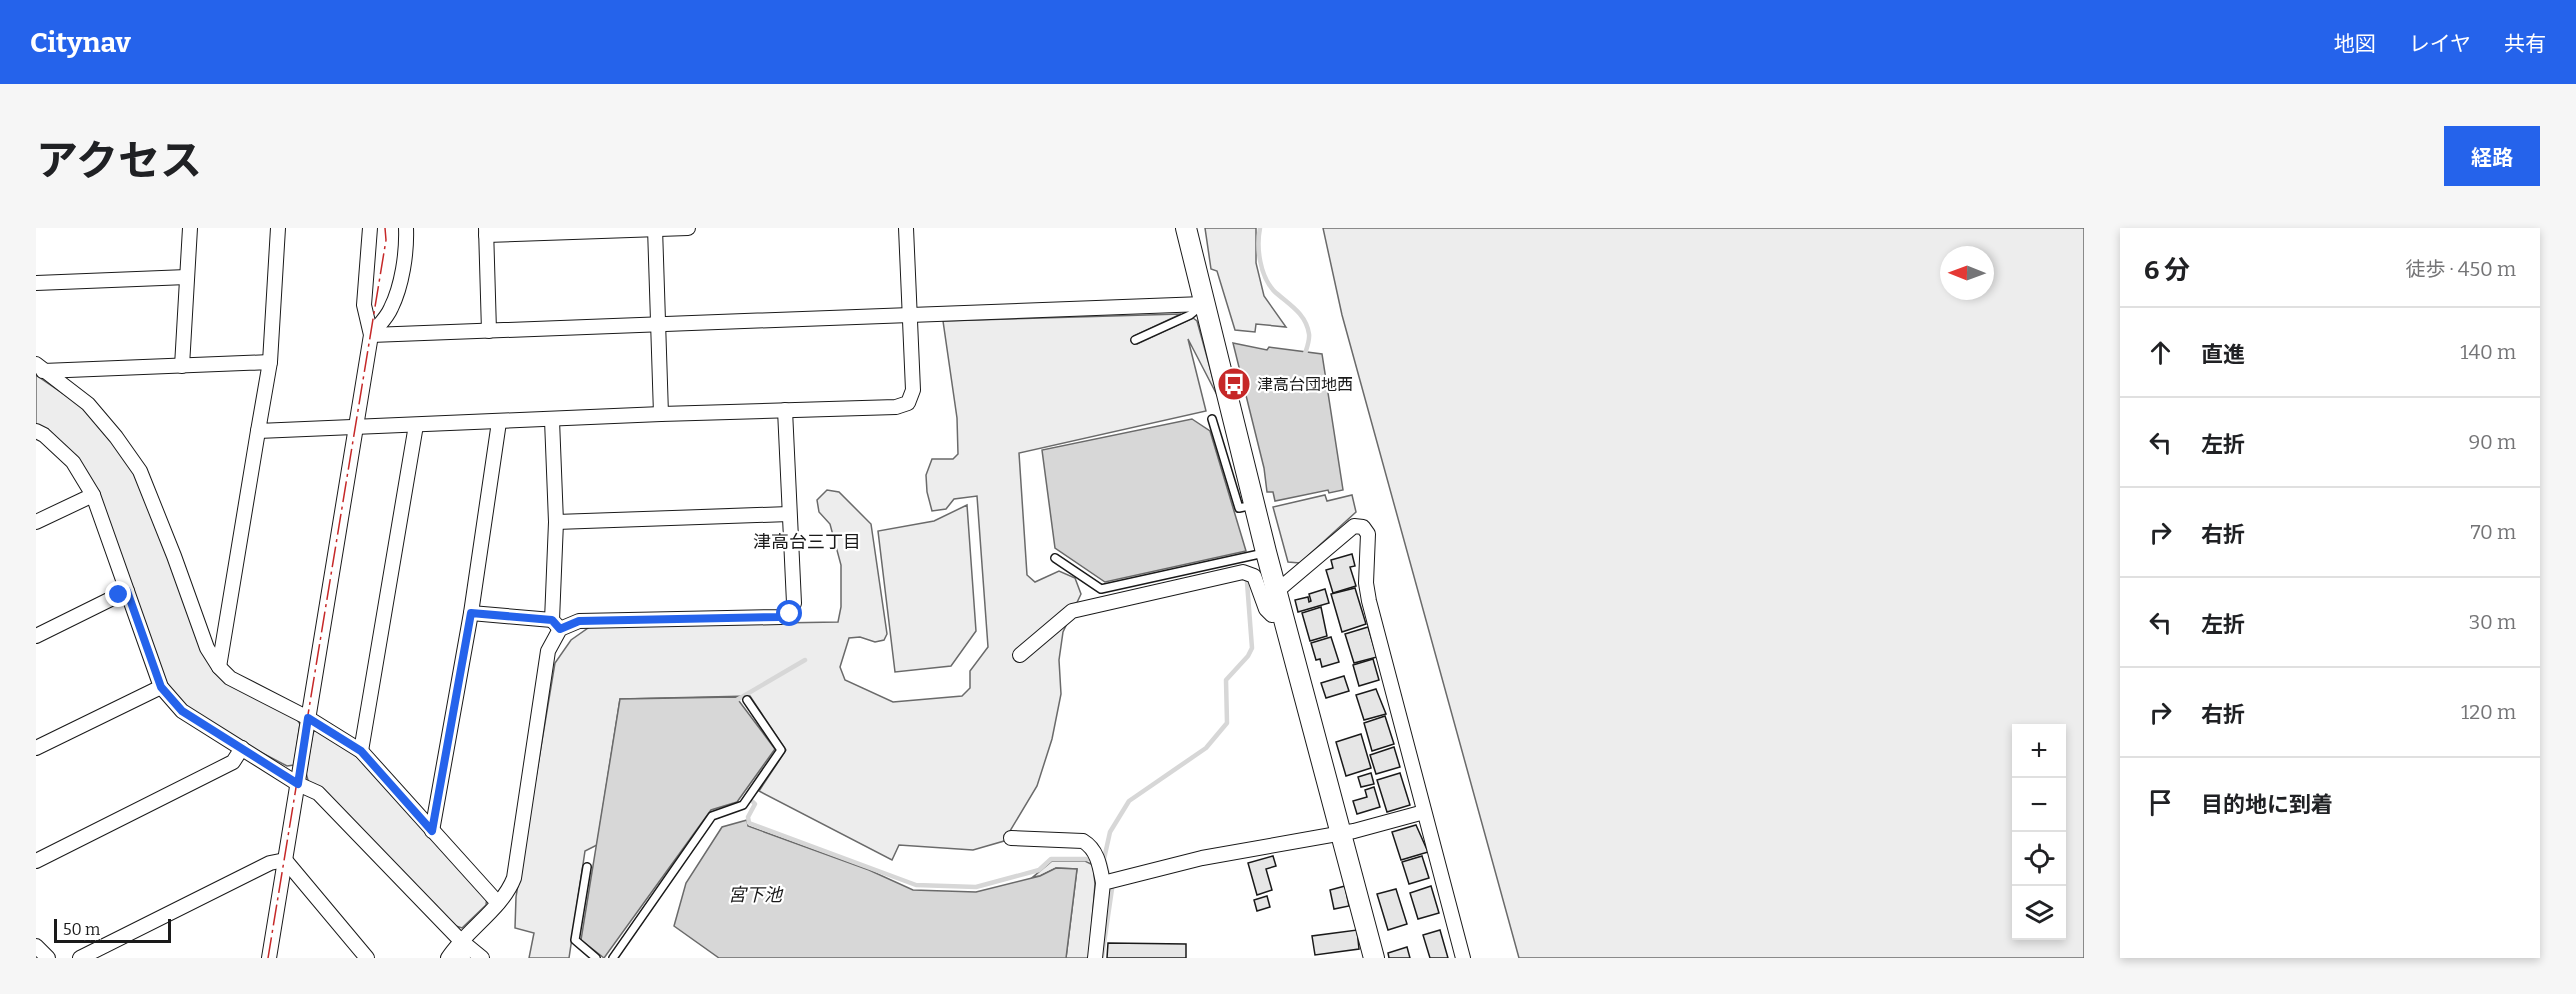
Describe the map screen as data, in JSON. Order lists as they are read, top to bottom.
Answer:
{
  "districts": ["津高台三丁目"],
  "water": ["宮下池"],
  "places": {
    "bus stop": ["津高台団地西"]
  },
  "scale_bar": "50 m",
  "north": "left",
  "page": {
    "header": "Citynav",
    "nav": ["地図", "レイヤ", "共有"],
    "title": "アクセス",
    "buttons": "経路",
    "heading": ["6 分", "徒歩 · 450 m"],
    "list": [
      ["直進", "140 m"],
      ["左折", "90 m"],
      ["右折", "70 m"],
      ["左折", "30 m"],
      ["右折", "120 m"],
      "目的地に到着"
    ],
    "map_buttons": ["+", "−"],
    "scale": "50 m"
  }
}
